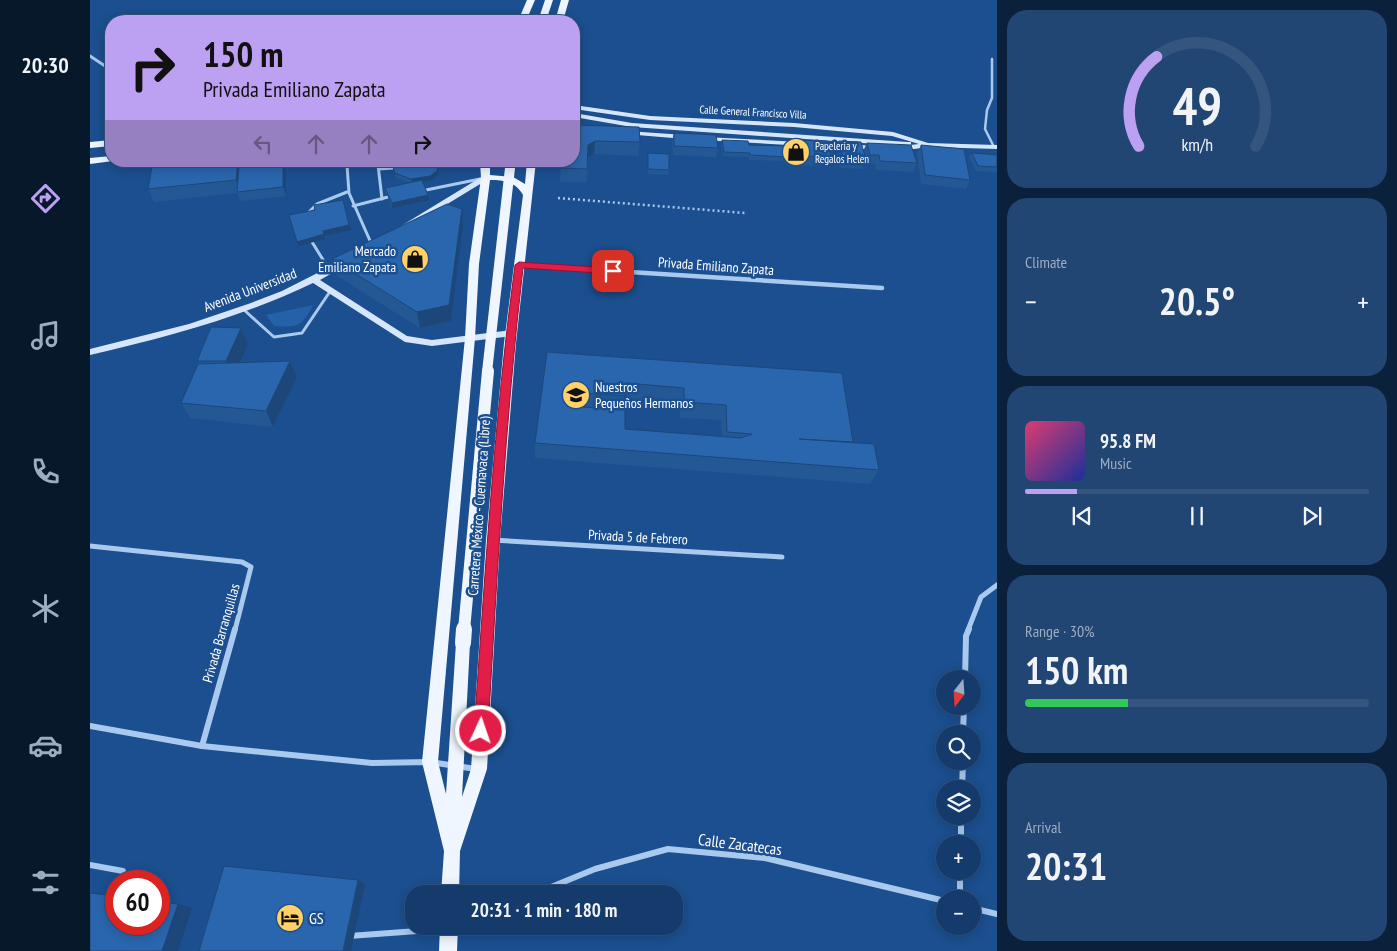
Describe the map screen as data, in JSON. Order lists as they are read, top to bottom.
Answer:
{
  "streets": {
    "main road": ["Carretera México - Cuernavaca (Libre)"],
    "street": [
      "Calle General Francisco Villa",
      "Privada Emiliano Zapata",
      "Avenida Universidad",
      "Privada 5 de Febrero",
      "Privada Barranquillas",
      "Calle Zacatecas"
    ]
  },
  "crossings": [
    ["Privada Emiliano Zapata", "Carretera México - Cuernavaca (Libre)"],
    ["Carretera México - Cuernavaca (Libre)", "Privada 5 de Febrero"]
  ],
  "places": {
    "shop": ["Papeleria y Regalos Helen", "Mercado Emiliano Zapata"],
    "school or university": ["Nuestros Pequeños Hermanos"],
    "hotel": ["GS"]
  },
  "north": "bottom",
  "page": {
    "tabs": "20:30",
    "turn": ["150 m", "Privada Emiliano Zapata"],
    "tile": [
      "Climate",
      ["Range · 30%", "150 km"],
      ["Arrival", "20:31"]
    ],
    "heat": ["−", "20.5°", "+"],
    "song": ["95.8 FM", "Music"],
    "map_buttons": ["+", "−"],
    "limit": "60",
    "trip": "20:31 · 1 min · 180 m",
    "gauge": ["49", "km/h"]
  }
}
